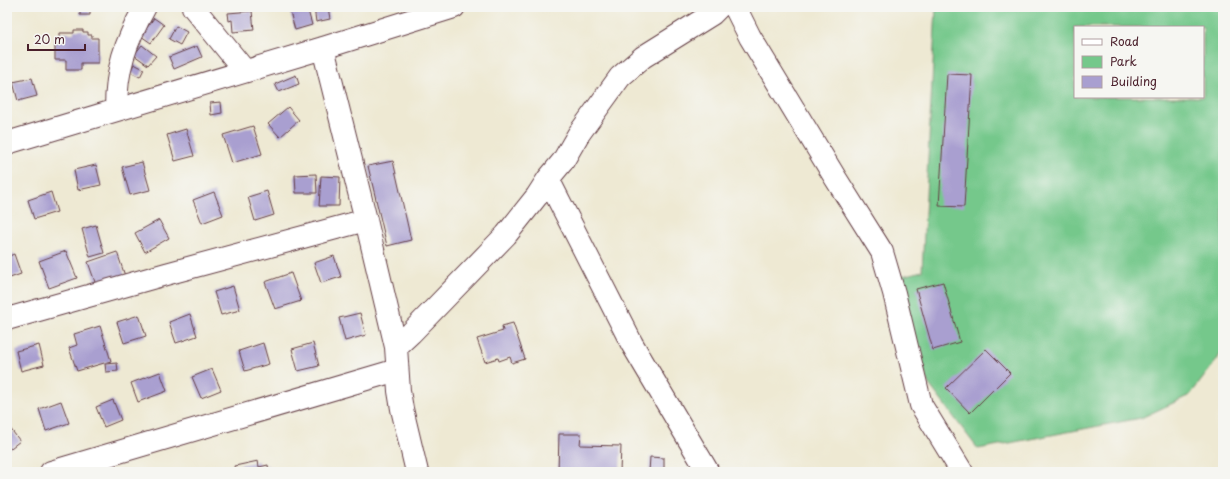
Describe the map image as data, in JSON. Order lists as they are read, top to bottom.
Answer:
{
  "legend": ["Road", "Park", "Building"],
  "scale_bar": "20 m"
}
